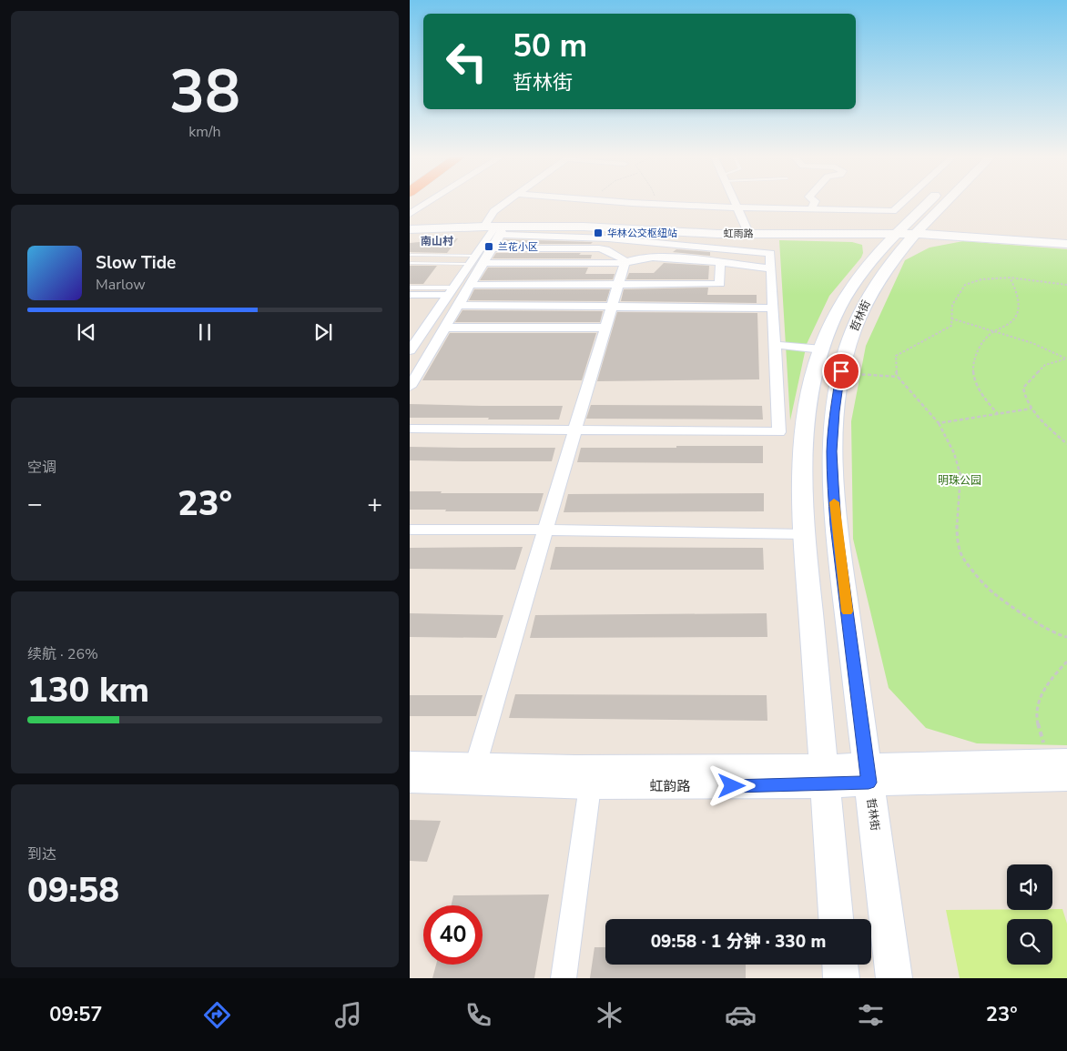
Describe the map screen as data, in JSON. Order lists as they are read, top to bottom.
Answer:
{
  "streets": {
    "street": ["虹雨路", "哲林街", "虹韵路"]
  },
  "crossings": [
    ["虹雨路", "哲林街"],
    ["哲林街", "虹韵路"]
  ],
  "districts": ["南山村"],
  "parks": ["明珠公园"],
  "places": {
    "transit": ["华林公交枢纽站", "兰花小区"]
  },
  "page": {
    "tile": [
      ["38", "km/h"],
      "空调",
      ["续航 · 26%", "130 km"],
      ["到达", "09:58"]
    ],
    "turn": ["50 m", "哲林街"],
    "song": ["Slow Tide", "Marlow"],
    "heat": ["−", "23°", "+"],
    "limit": "40",
    "trip": "09:58 · 1 分钟 · 330 m",
    "tabs": ["09:57", "23°"]
  }
}
